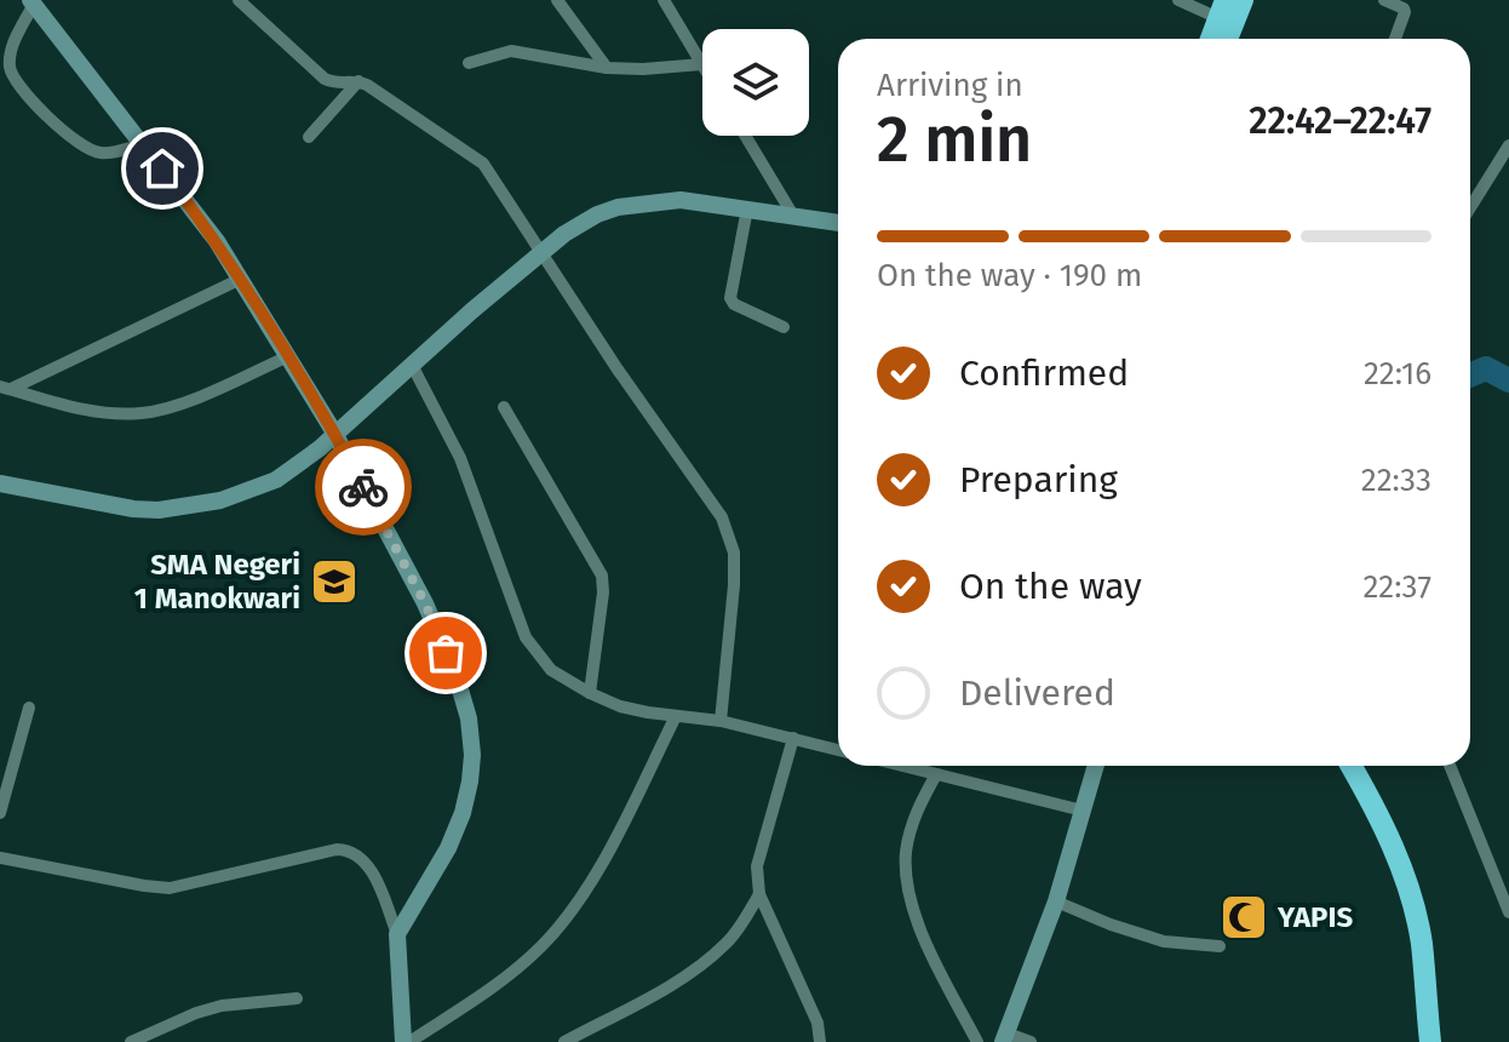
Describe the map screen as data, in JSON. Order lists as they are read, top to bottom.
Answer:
{
  "places": {
    "school or university": ["SMA Negeri 1 Manokwari"],
    "mosque": ["YAPIS"]
  },
  "page": {
    "heading": ["2 min", "Arriving in", "22:42–22:47"],
    "bar": "On the way · 190 m",
    "list": [
      ["Confirmed", "22:16"],
      ["Preparing", "22:33"],
      ["On the way", "22:37"],
      "Delivered"
    ]
  }
}
